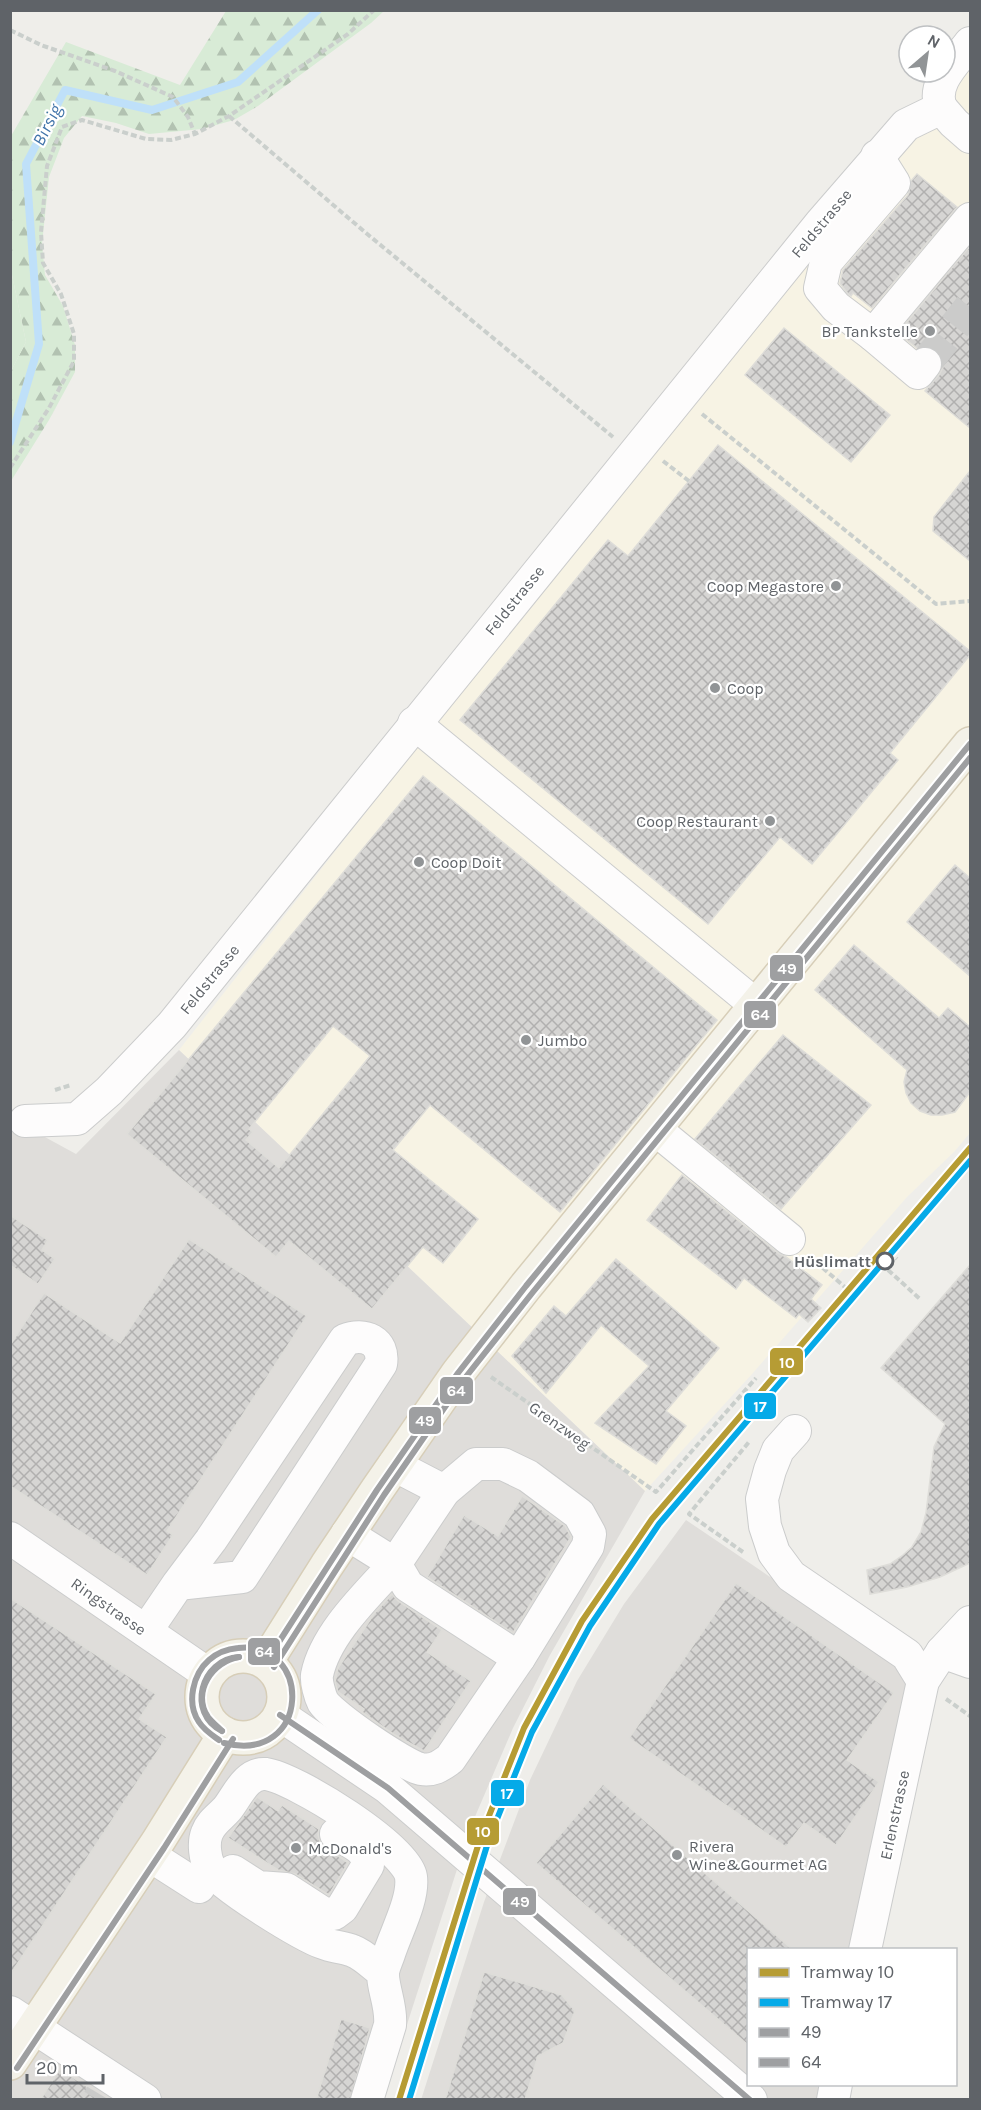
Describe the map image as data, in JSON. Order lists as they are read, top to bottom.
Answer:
{
  "streets": {
    "street": ["Feldstrasse", "Ringstrasse", "Erlenstrasse"],
    "path": ["Grenzweg"]
  },
  "water": ["Birsig"],
  "places": [
    "BP Tankstelle",
    "Coop Megastore",
    "Coop",
    "Coop Restaurant",
    "Coop Doit",
    "Jumbo",
    "Hüslimatt",
    "McDonald's",
    "Rivera Wine&Gourmet AG"
  ],
  "lines": [
    "transit line 49",
    "transit line 64",
    "tram line 10",
    "tram line 17"
  ],
  "legend": [
    "Tramway 10",
    "Tramway 17",
    "49",
    "64"
  ],
  "scale_bar": "20 m",
  "north": "top right"
}
